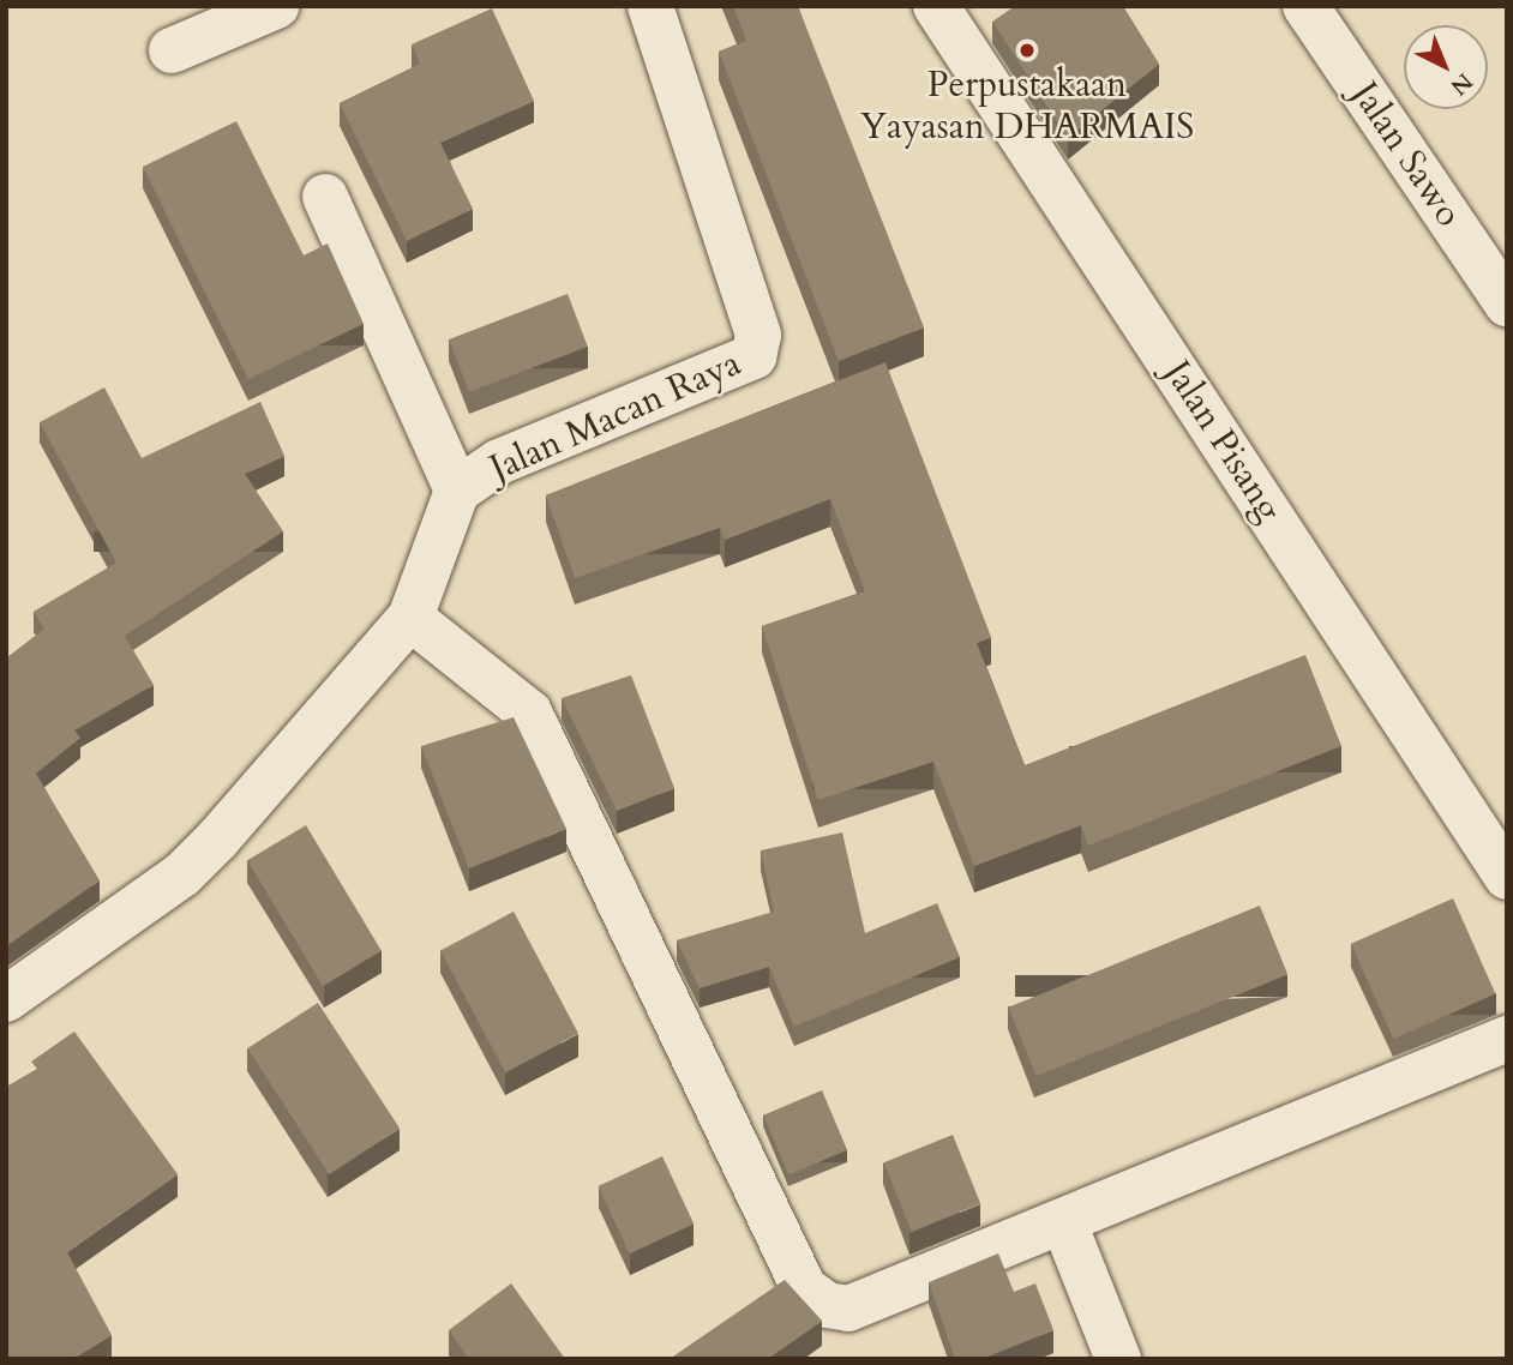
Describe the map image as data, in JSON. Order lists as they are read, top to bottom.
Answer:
{
  "streets": {
    "street": ["Jalan Sawo", "Jalan Macan Raya", "Jalan Pisang"]
  },
  "places": ["Perpustakaan Yayasan DHARMAIS"],
  "north": "bottom right"
}
